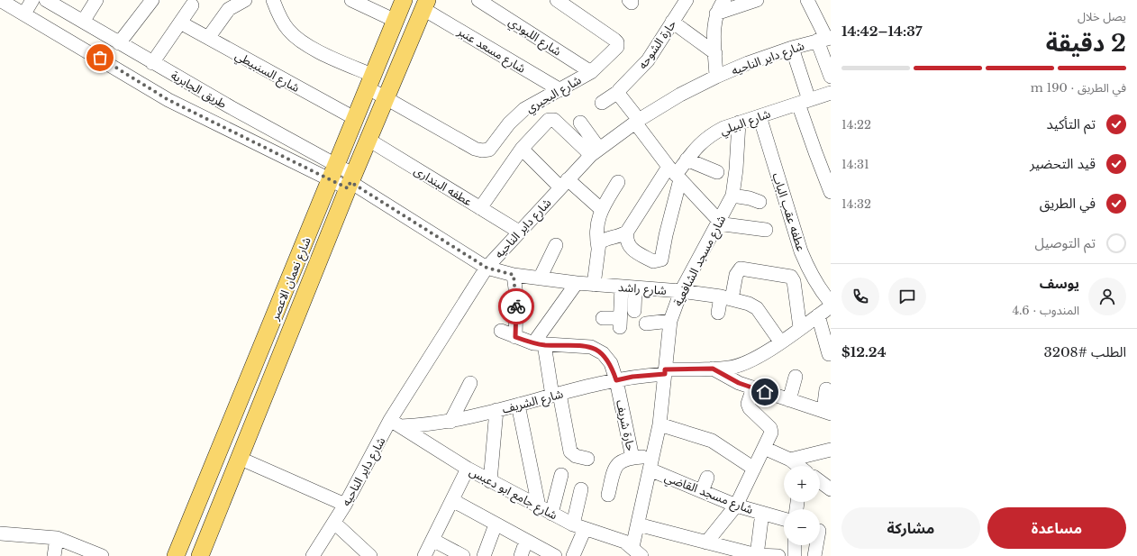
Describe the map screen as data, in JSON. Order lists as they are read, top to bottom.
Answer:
{
  "streets": {
    "main road": ["شارع نعمان الاعصر"],
    "street": [
      "شارع اللبودي",
      "حارة الشوحه",
      "شارع مسعد عنبر",
      "شارع داير الناحيه",
      "شارع السنبيطي",
      "طريق الجابرية",
      "شارع البحيري",
      "شارع البيلي",
      "عطفه البندارى",
      "عطفه عقب الباب",
      "شارع مسجد الشافعية",
      "شارع راشد",
      "شارع الشريف",
      "حارة شريف",
      "شارع جامع ابو دعبس",
      "شارع مسجد القاضي"
    ]
  },
  "crossings": [
    ["شارع اللبودي", "شارع البحيري"],
    ["شارع مسعد عنبر", "شارع البحيري"],
    ["شارع مسعد عنبر", "شارع نعمان الاعصر"],
    ["شارع داير الناحيه", "طريق الجابرية"],
    ["شارع داير الناحيه", "عطفه البندارى"],
    ["شارع داير الناحيه", "شارع راشد"],
    ["شارع داير الناحيه", "شارع الشريف"],
    ["شارع داير الناحيه", "شارع جامع ابو دعبس"],
    ["شارع السنبيطي", "شارع نعمان الاعصر"],
    ["طريق الجابرية", "شارع نعمان الاعصر"],
    ["طريق الجابرية", "شارع راشد"],
    ["شارع البحيري", "شارع نعمان الاعصر"],
    ["شارع البيلي", "عطفه عقب الباب"],
    ["شارع البيلي", "شارع مسجد الشافعية"],
    ["عطفه البندارى", "شارع نعمان الاعصر"],
    ["شارع مسجد الشافعية", "شارع راشد"],
    ["شارع مسجد الشافعية", "شارع الشريف"],
    ["شارع مسجد الشافعية", "شارع جامع ابو دعبس"],
    ["شارع مسجد الشافعية", "شارع مسجد القاضي"],
    ["شارع راشد", "شارع الشريف"],
    ["شارع الشريف", "حارة شريف"],
    ["شارع الشريف", "شارع جامع ابو دعبس"]
  ],
  "page": {
    "heading": ["2 دقيقة", "يصل خلال", "14:37–14:42"],
    "panel": [
      "يوسف",
      "المندوب · 4.6",
      "الطلب #3208",
      "$12.24"
    ],
    "bar": "في الطريق · 190 m",
    "list": [
      ["تم التأكيد", "14:22"],
      ["قيد التحضير", "14:31"],
      ["في الطريق", "14:32"],
      "تم التوصيل"
    ],
    "map_buttons": ["+", "−"],
    "buttons": ["مساعدة", "مشاركة"]
  }
}
